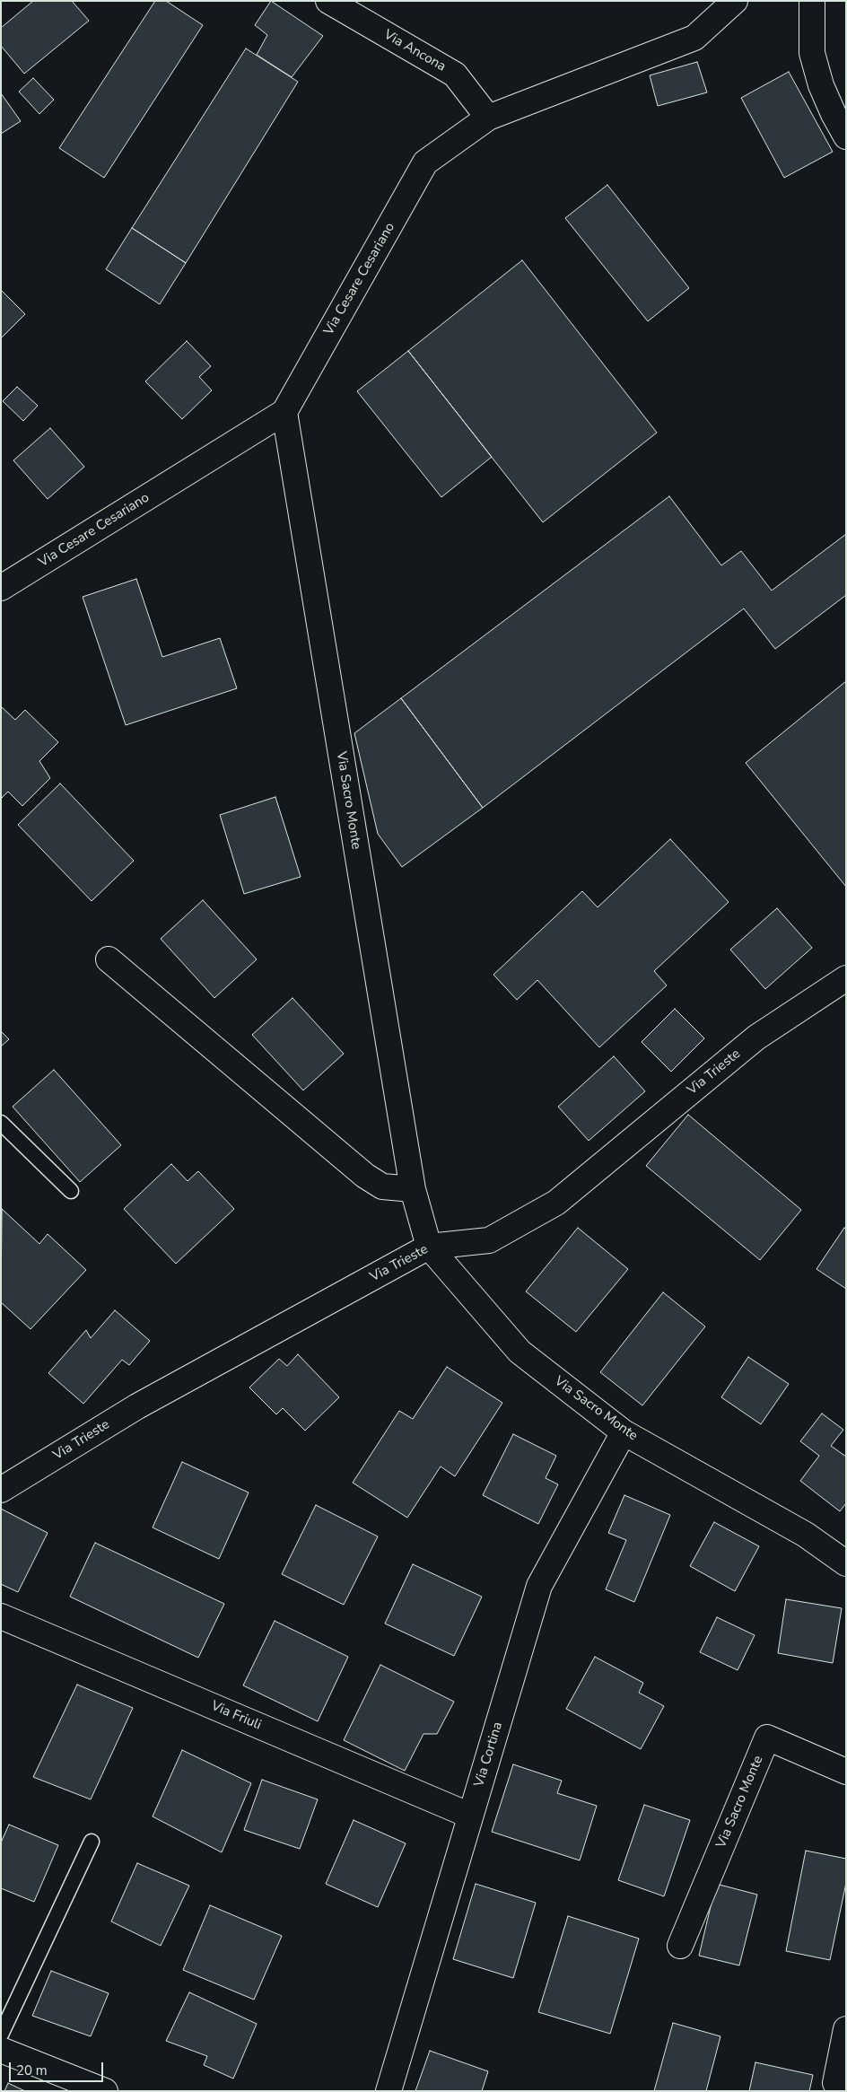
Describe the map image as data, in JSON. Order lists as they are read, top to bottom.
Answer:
{
  "streets": {
    "street": [
      "Via Ancona",
      "Via Cesare Cesariano",
      "Via Sacro Monte",
      "Via Trieste",
      "Via Friuli",
      "Via Cortina"
    ]
  },
  "crossings": [
    ["Via Ancona", "Via Cesare Cesariano"],
    ["Via Cesare Cesariano", "Via Sacro Monte"],
    ["Via Sacro Monte", "Via Trieste"],
    ["Via Sacro Monte", "Via Cortina"],
    ["Via Friuli", "Via Cortina"]
  ],
  "scale_bar": "20 m"
}
